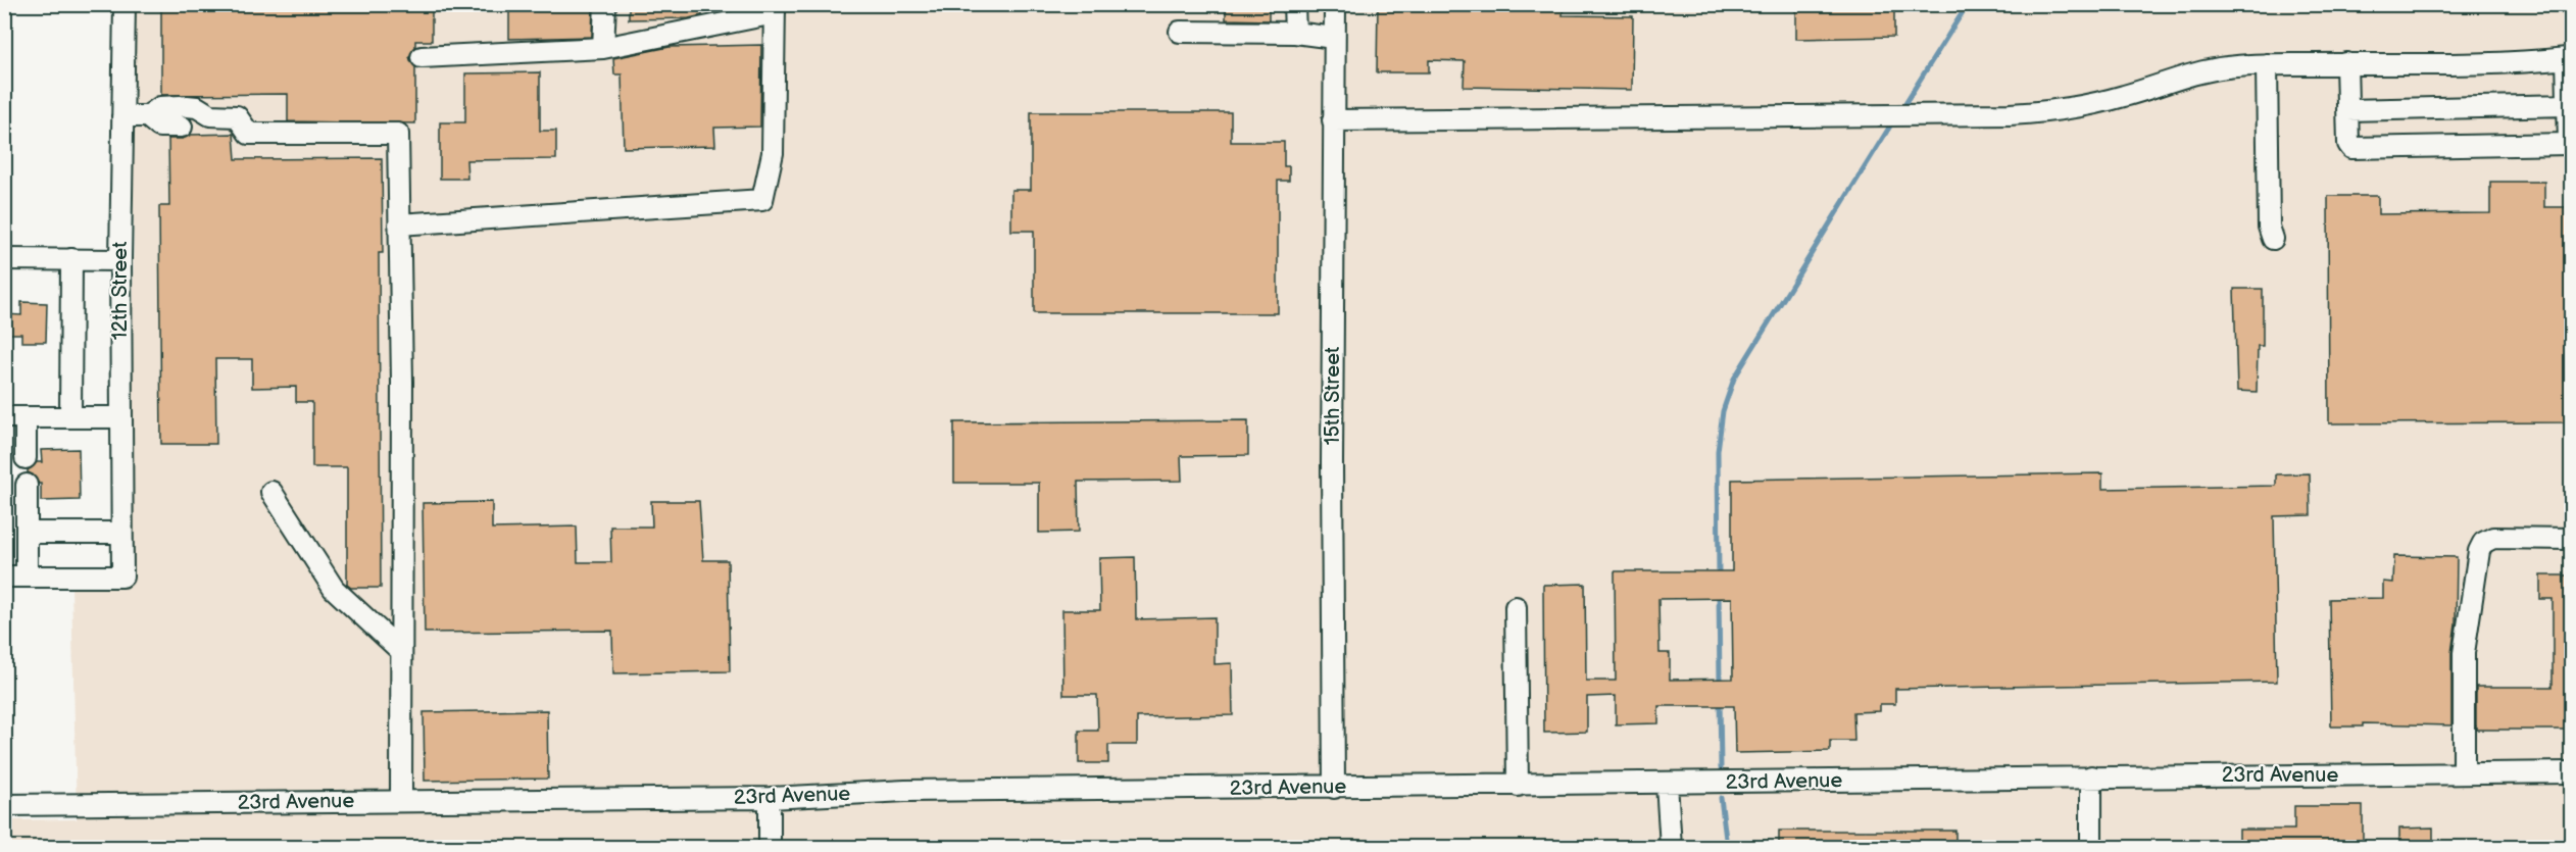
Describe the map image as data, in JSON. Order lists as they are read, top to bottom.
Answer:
{
  "streets": {
    "street": ["12th Street", "15th Street", "23rd Avenue"]
  },
  "crossings": [
    ["15th Street", "23rd Avenue"]
  ]
}
